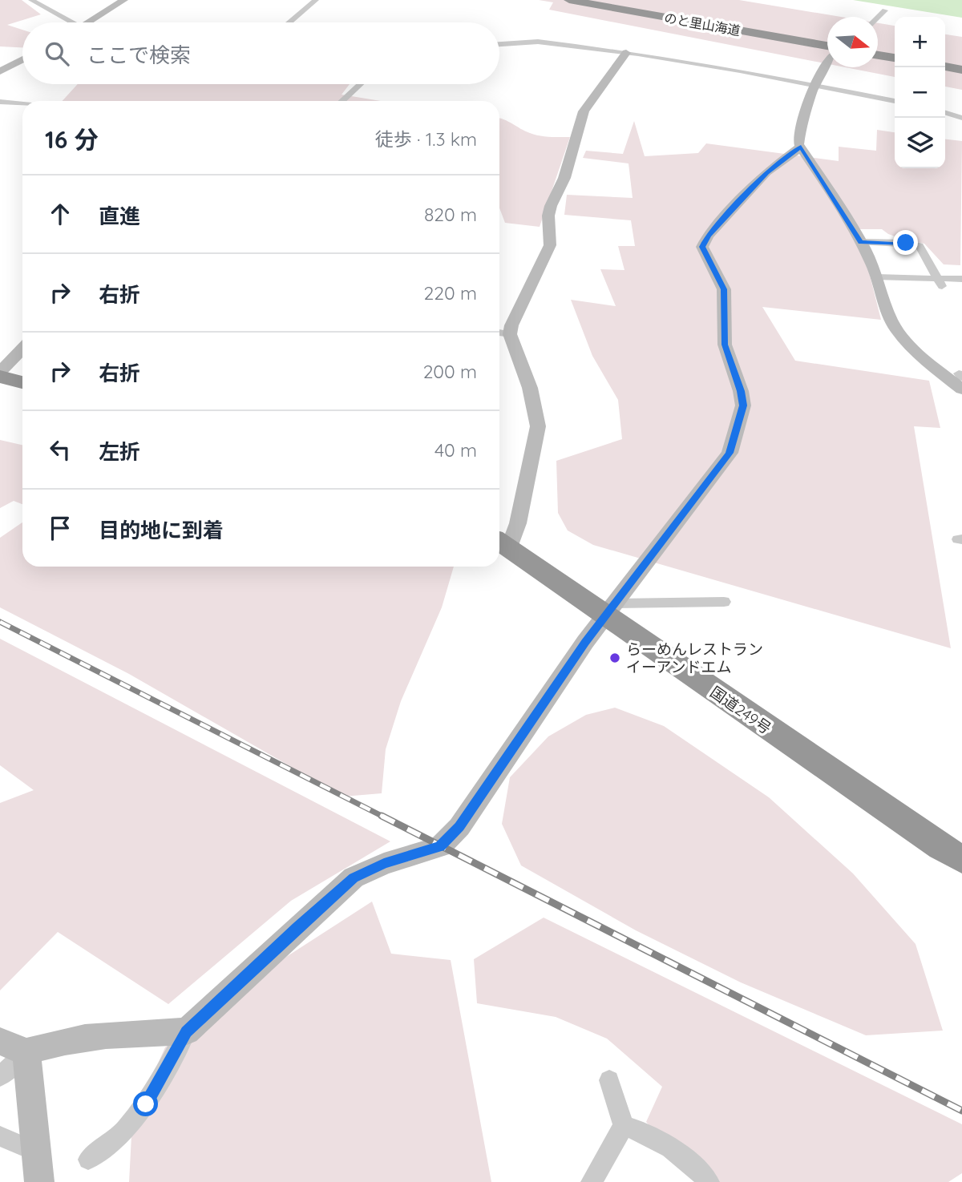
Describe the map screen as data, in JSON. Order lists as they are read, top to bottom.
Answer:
{
  "streets": {
    "highway": ["のと里山海道", "国道249号"]
  },
  "places": ["らーめんレストラン イーアンドエム"],
  "north": "right",
  "page": {
    "map_buttons": ["+", "−"],
    "search": "ここで検索",
    "heading": ["16 分", "徒歩 · 1.3 km"],
    "list": [
      ["直進", "820 m"],
      ["右折", "220 m"],
      ["右折", "200 m"],
      ["左折", "40 m"],
      "目的地に到着"
    ]
  }
}
